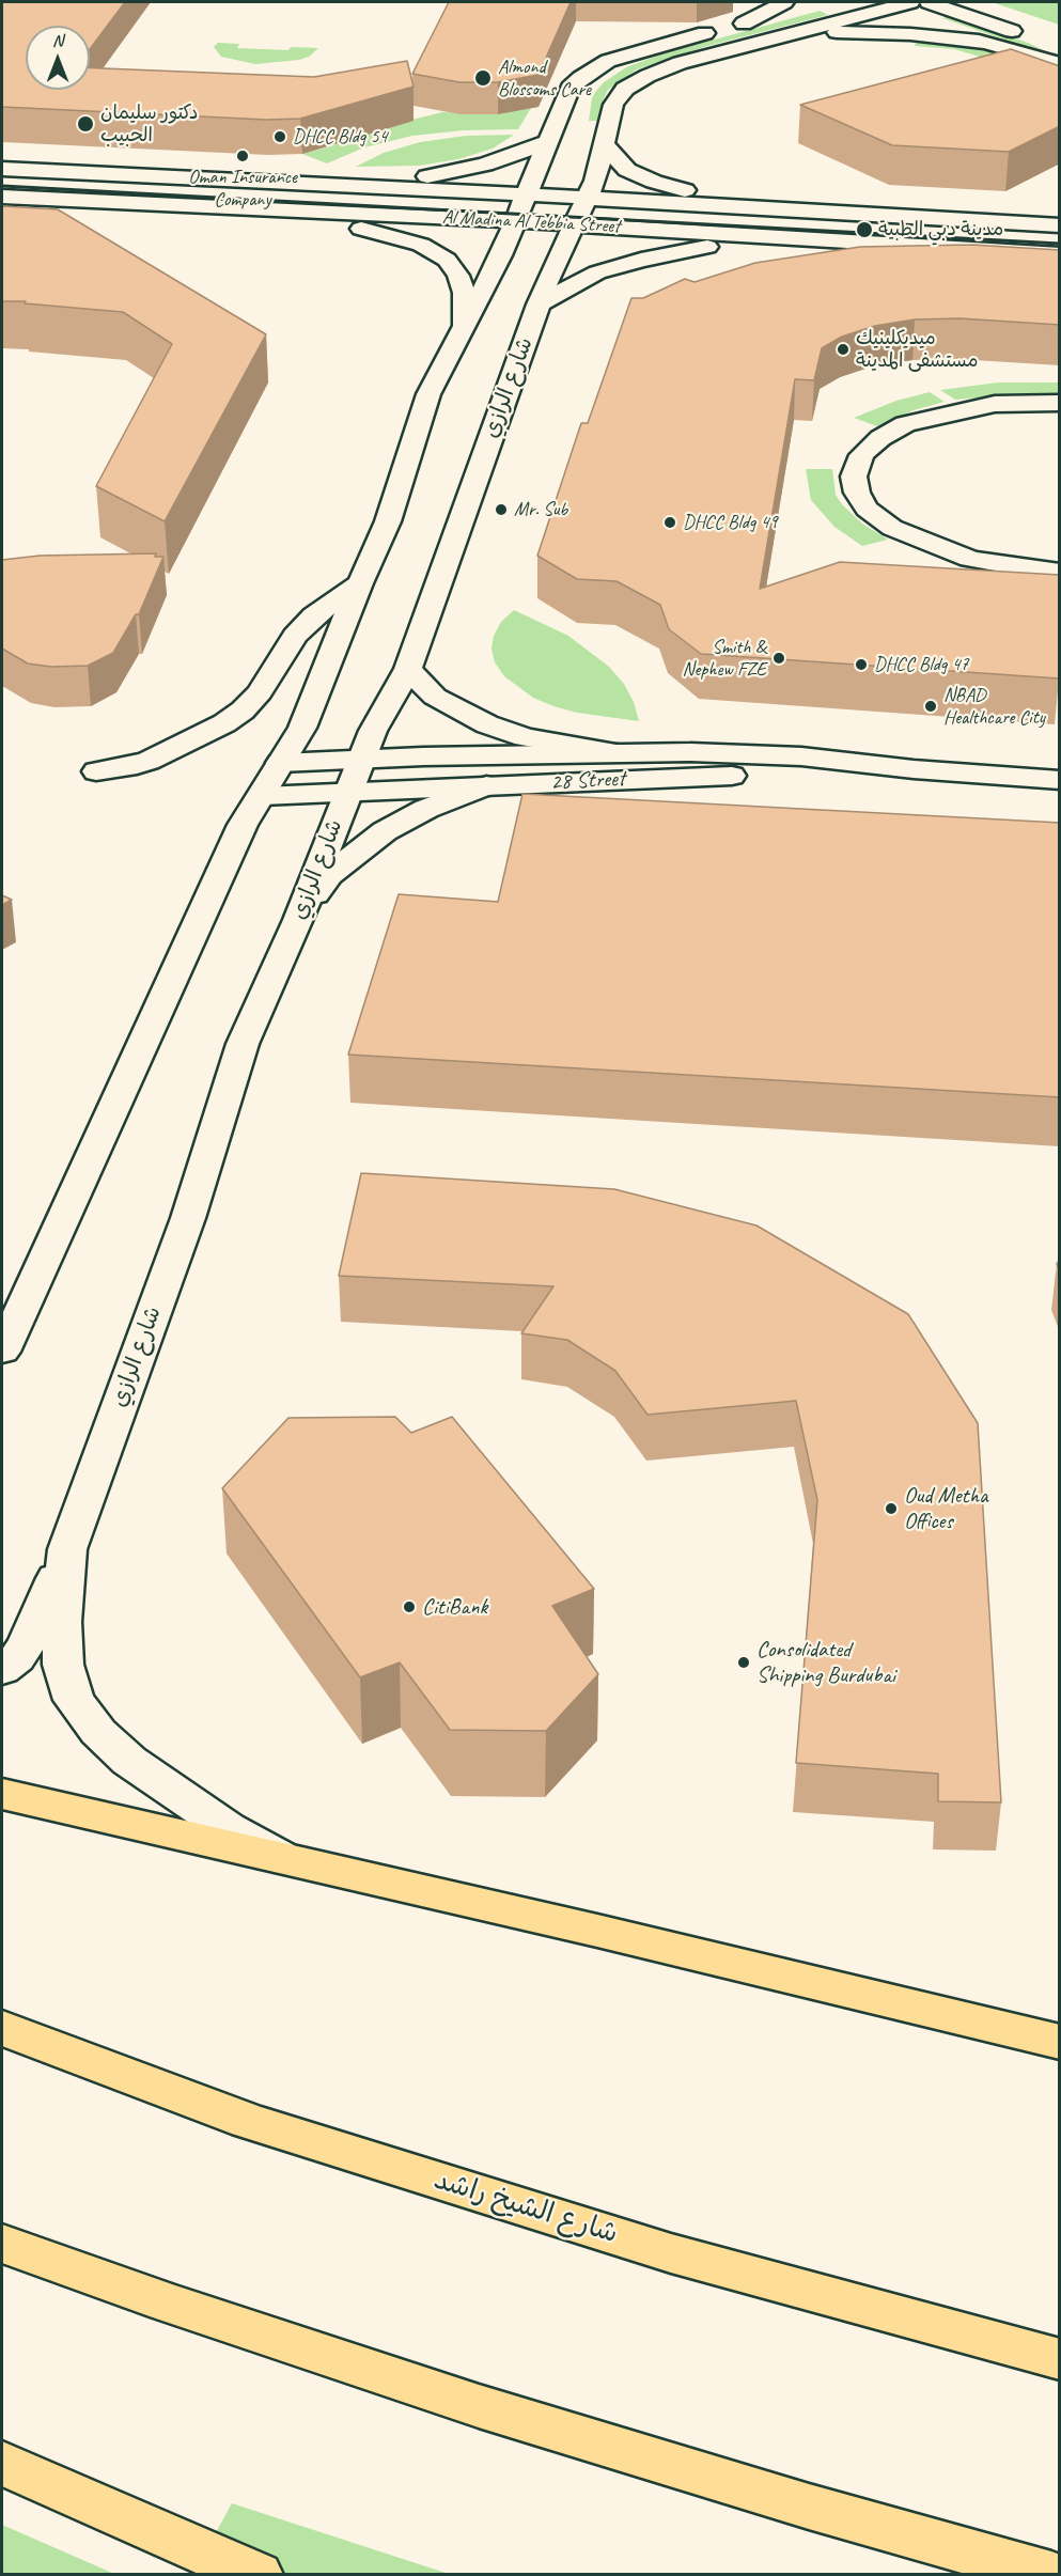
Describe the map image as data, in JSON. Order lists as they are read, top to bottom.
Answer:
{
  "streets": {
    "highway": ["شارع الشيخ راشد"],
    "street": ["Al Madina Al Tebbia Street", "شارع الرازي", "28 Street"]
  },
  "crossings": [
    ["Al Madina Al Tebbia Street", "شارع الرازي"],
    ["شارع الرازي", "28 Street"]
  ],
  "places": [
    "Almond Blossoms Care",
    "دكتور سليمان الحبيب",
    "DHCC Bldg 54",
    "Oman Insurance Company",
    "مدينة دبي الطبية",
    "ميديكلينيك مستشفى المدينة",
    "Mr. Sub",
    "DHCC Bldg 49",
    "Smith & Nephew FZE",
    "DHCC Bldg 47",
    "NBAD Healthcare City",
    "Oud Metha Offices",
    "CitiBank",
    "Consolidated Shipping Burdubai"
  ],
  "north": "top"
}
